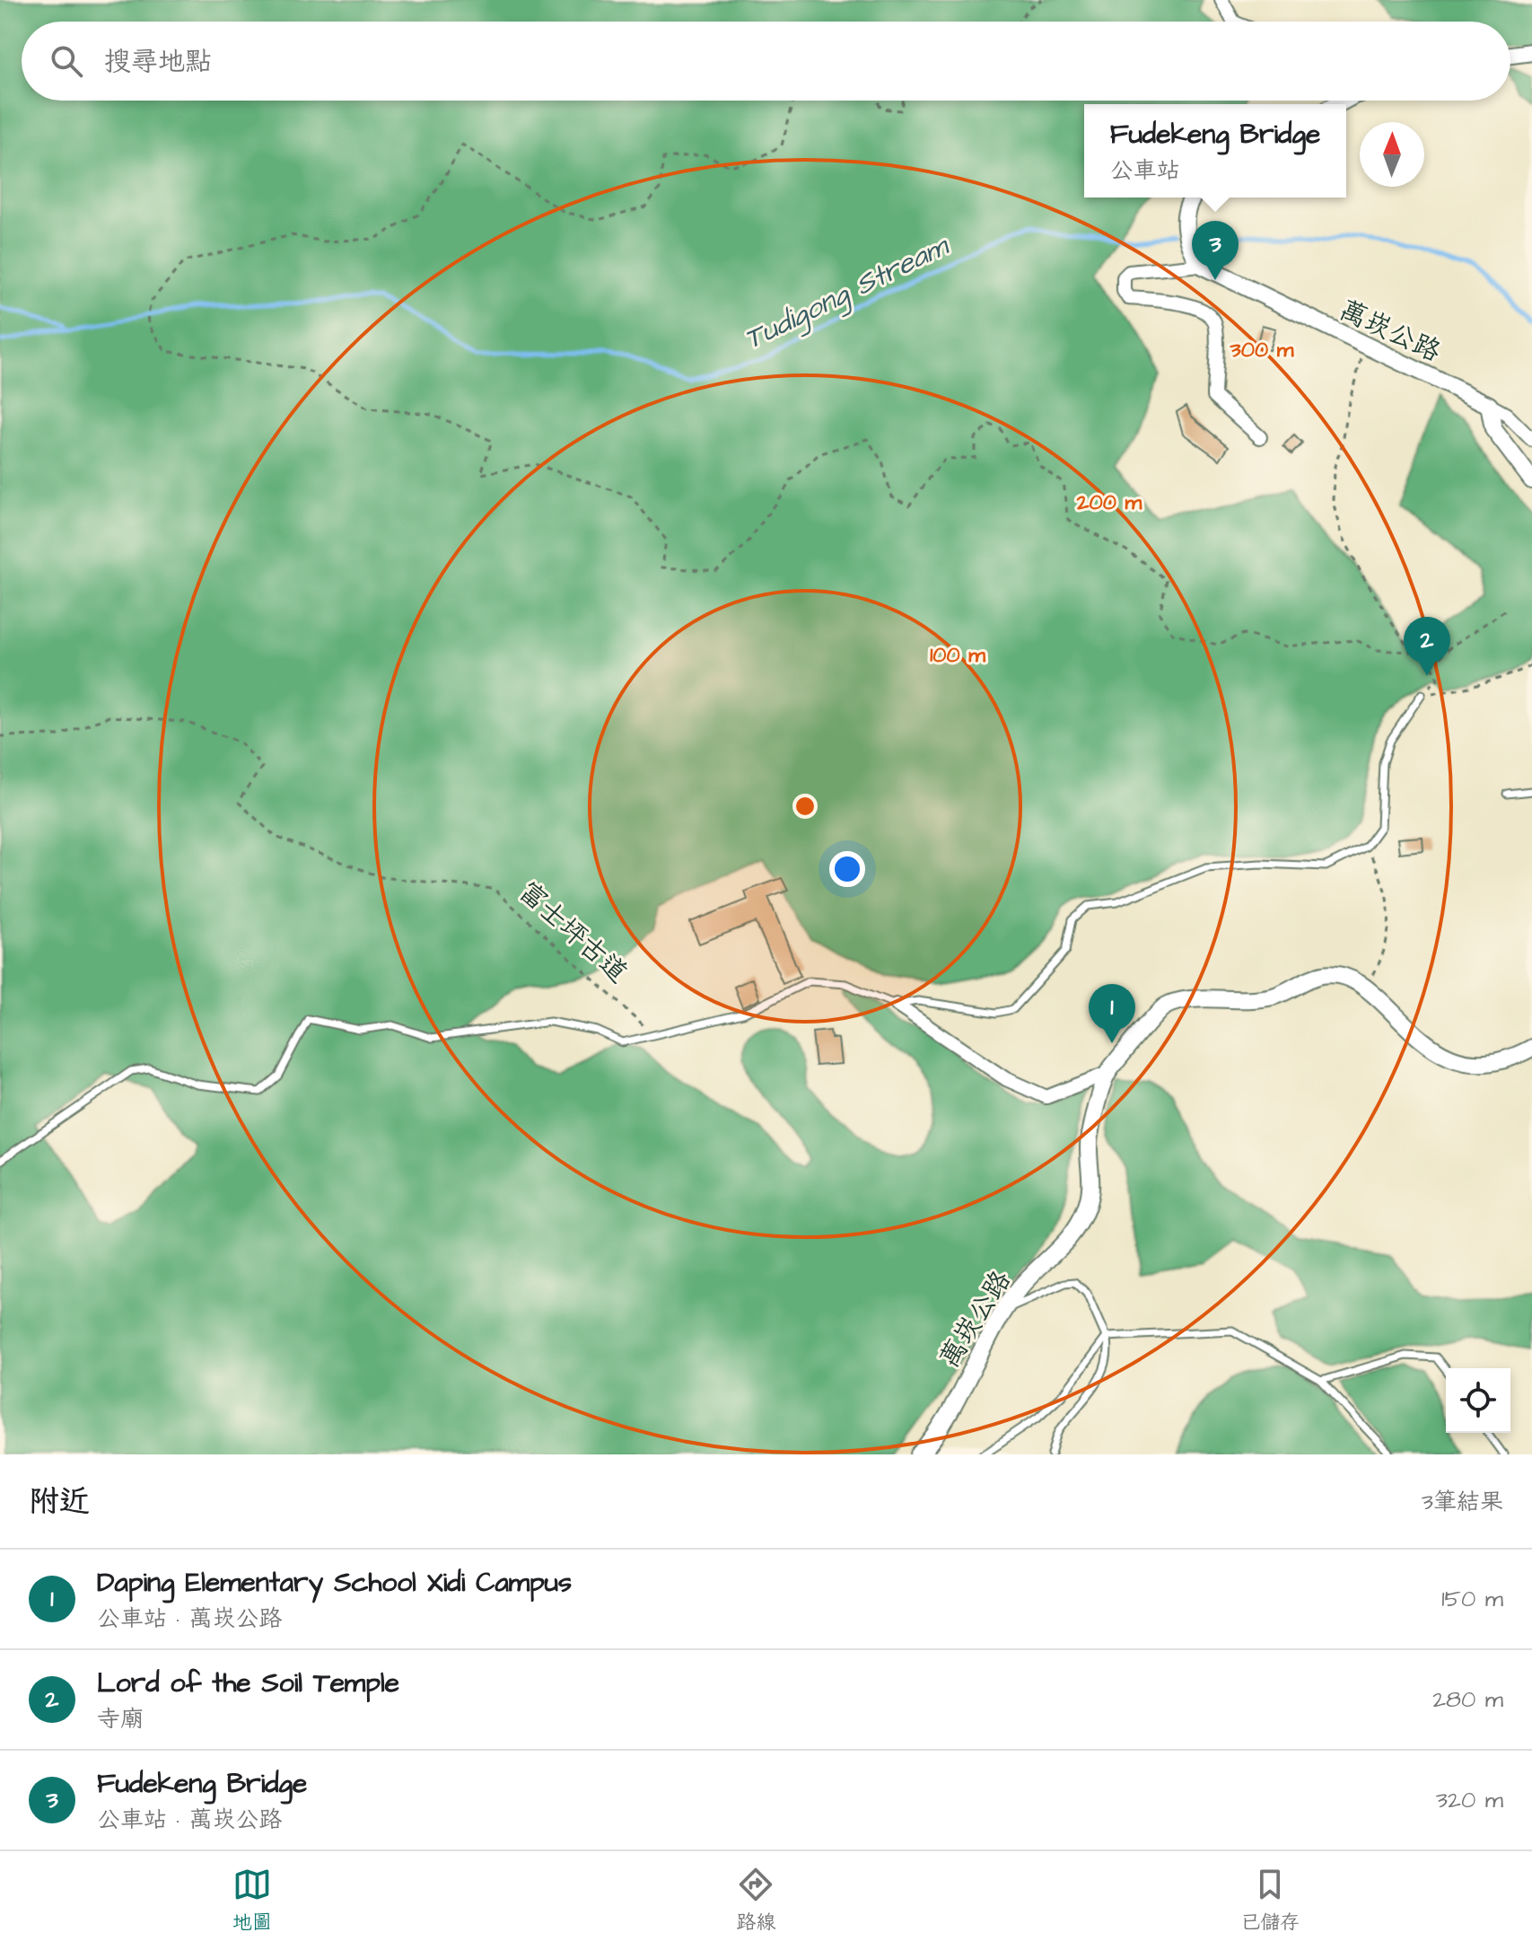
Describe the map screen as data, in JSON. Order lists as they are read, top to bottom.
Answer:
{
  "streets": {
    "street": ["萬崁公路"],
    "path": ["富士坪古道"]
  },
  "water": ["Tudigong Stream"],
  "north": "top",
  "page": {
    "search": "搜尋地點",
    "popup": ["Fudekeng Bridge", "公車站"],
    "pins": ["3", "2", "1"],
    "heading": ["附近", "3筆結果"],
    "list": [
      {
        "mark": "1",
        "name": "Daping Elementary School Xidi Campus",
        "note": "公車站 · 萬崁公路",
        "value": "150 m"
      },
      {
        "mark": "2",
        "name": "Lord of the Soil Temple",
        "note": "寺廟",
        "value": "280 m"
      },
      {
        "mark": "3",
        "name": "Fudekeng Bridge",
        "note": "公車站 · 萬崁公路",
        "value": "320 m"
      }
    ],
    "nav": ["地圖", "路線", "已儲存"]
  },
  "rings": ["300 m", "200 m", "100 m"]
}
